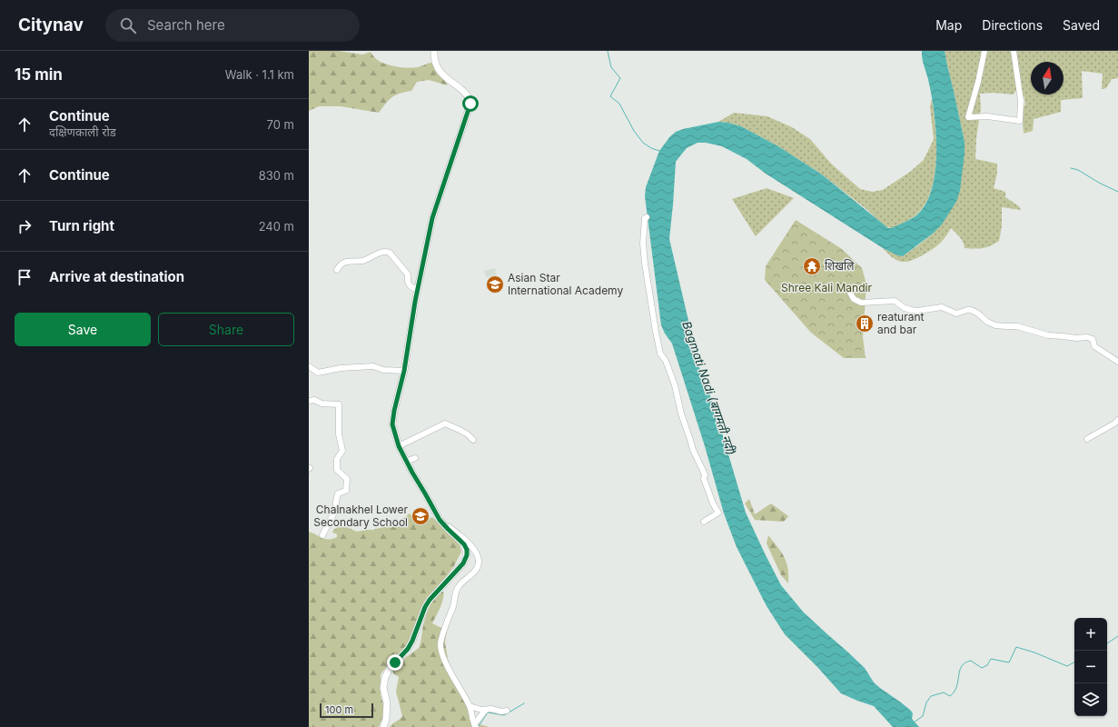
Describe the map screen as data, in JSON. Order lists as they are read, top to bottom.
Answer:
{
  "water": ["Bagmati Nadi (बागमती नदी)"],
  "parks": ["Shree Kali Mandir"],
  "places": {
    "temple": ["शिखलि"],
    "school or university": ["Asian Star International Academy", "Chalnakhel Lower Secondary School"],
    "building": ["reaturant and bar"]
  },
  "scale_bar": "100 m",
  "north": "top",
  "page": {
    "header": "Citynav",
    "search": "Search here",
    "nav": ["Map", "Directions", "Saved"],
    "heading": ["15 min", "Walk · 1.1 km"],
    "list": [
      ["Continue", "दक्षिणकाली रोड", "70 m"],
      ["Continue", "830 m"],
      ["Turn right", "240 m"],
      "Arrive at destination"
    ],
    "buttons": ["Save", "Share"],
    "map_buttons": ["+", "−"],
    "scale": "100 m"
  }
}
